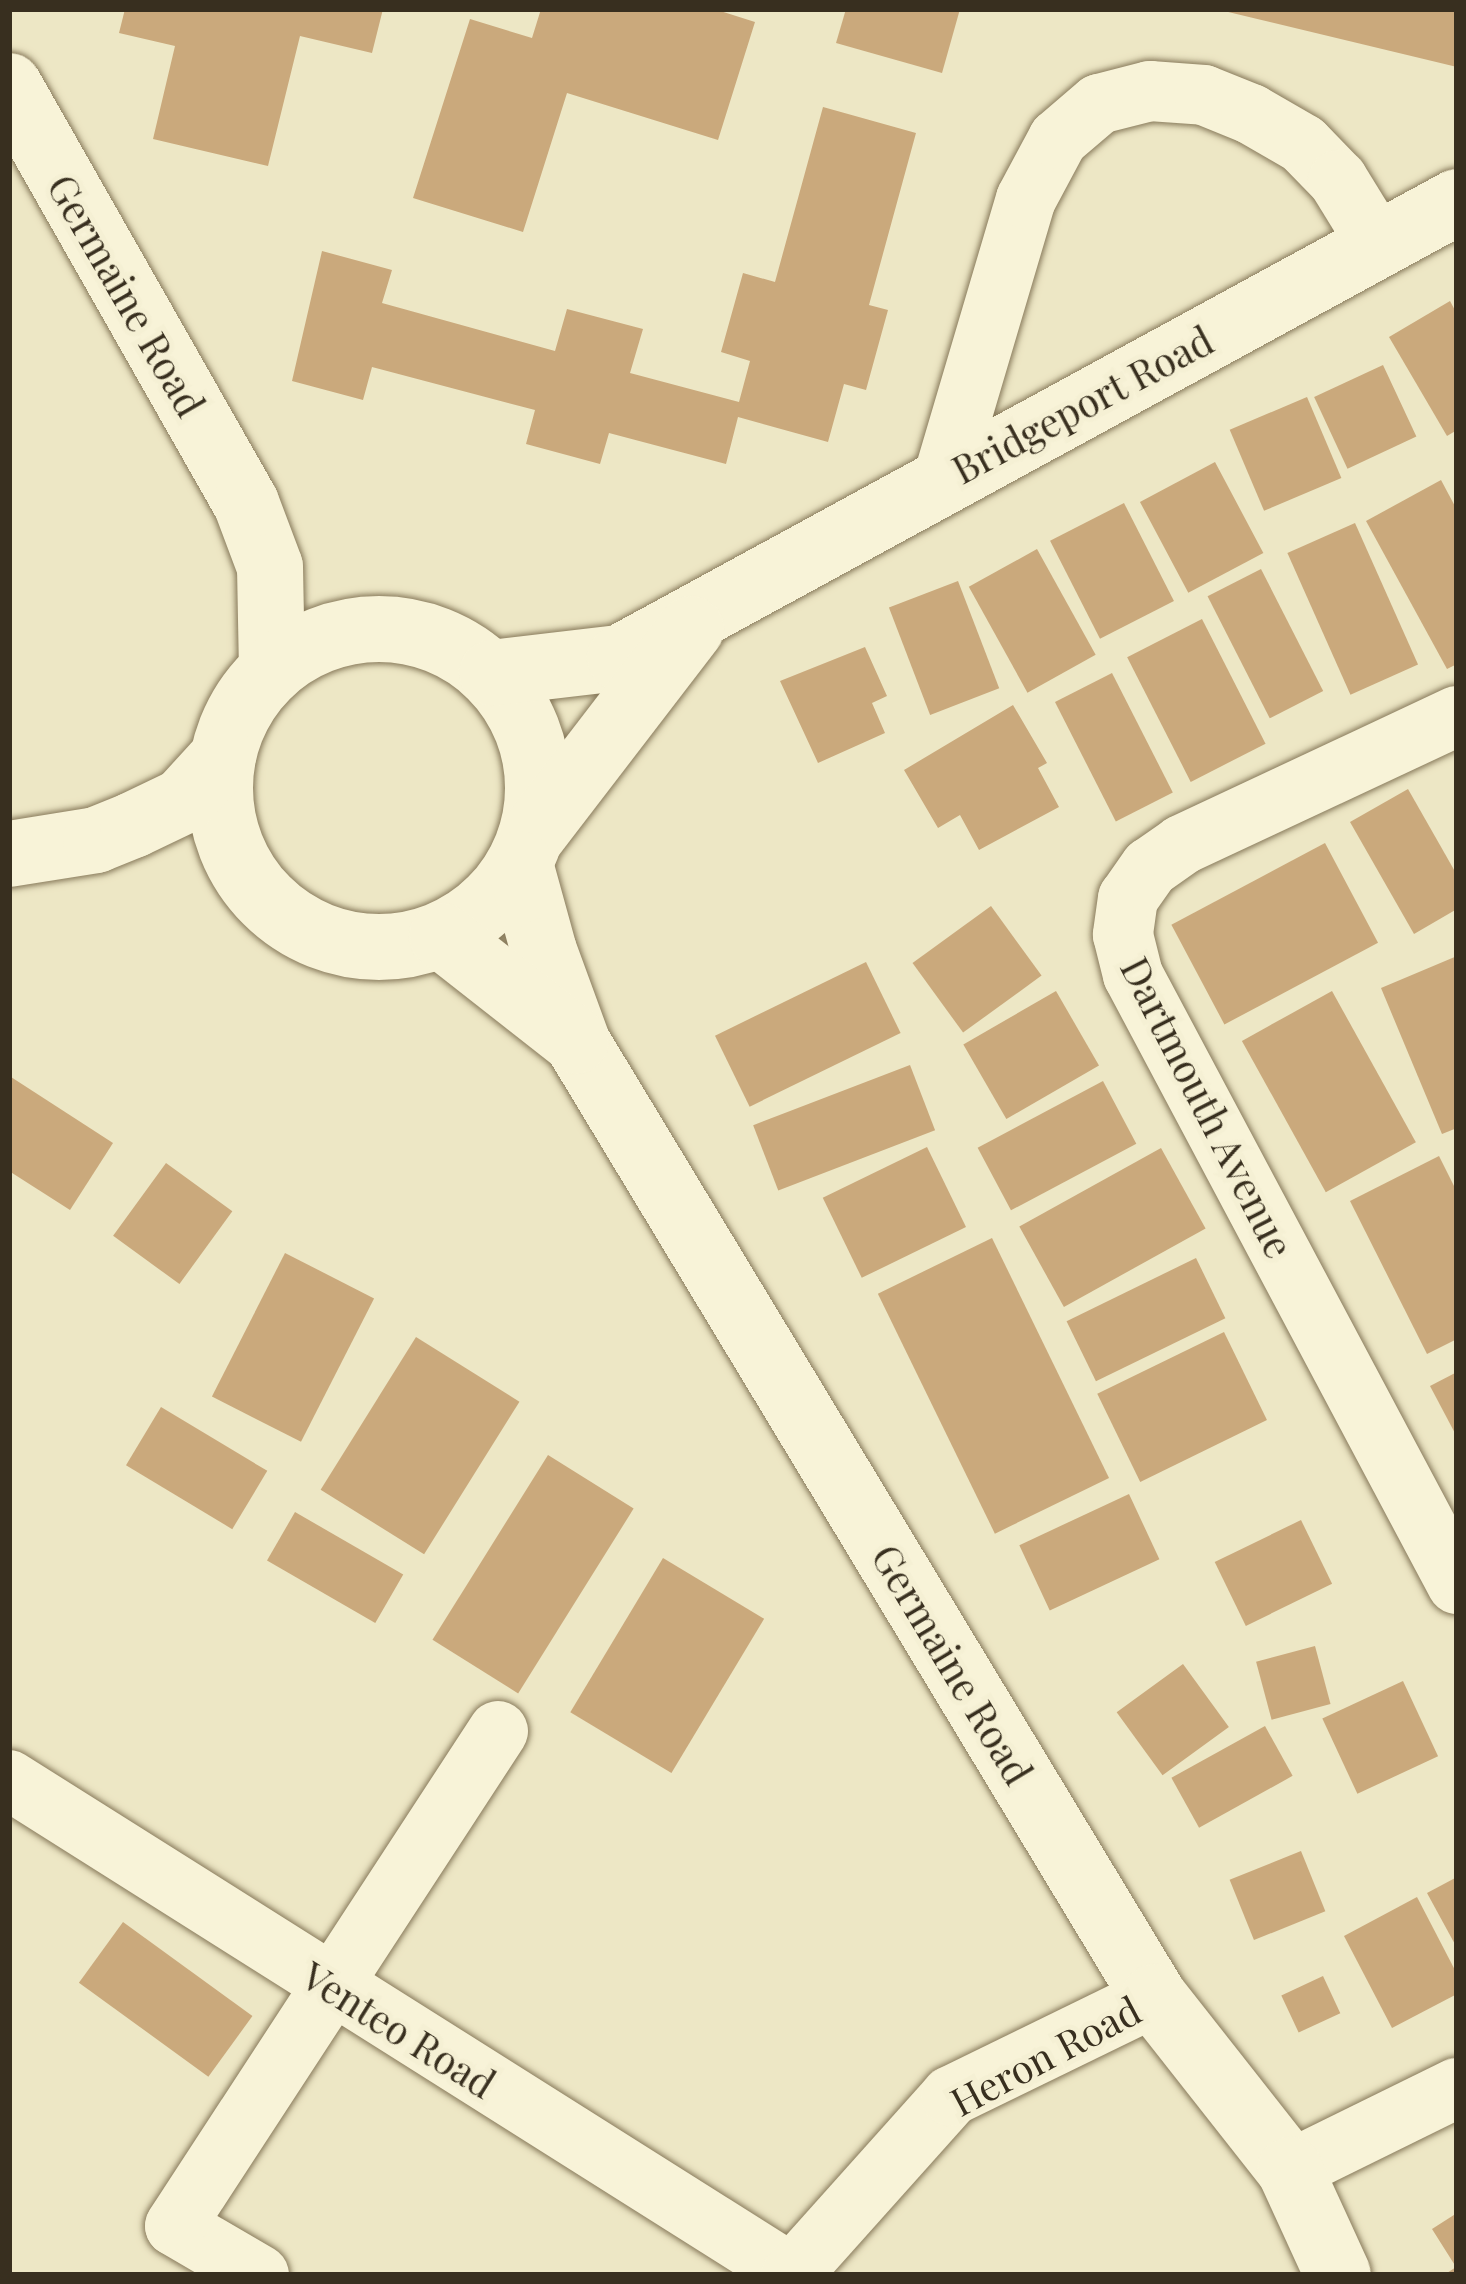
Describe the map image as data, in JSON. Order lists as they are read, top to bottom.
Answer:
{
  "streets": {
    "main road": ["Germaine Road", "Bridgeport Road"],
    "street": ["Dartmouth Avenue", "Venteo Road", "Heron Road"]
  },
  "crossings": [
    ["Germaine Road", "Bridgeport Road"],
    ["Germaine Road", "Heron Road"],
    ["Venteo Road", "Heron Road"]
  ]
}
